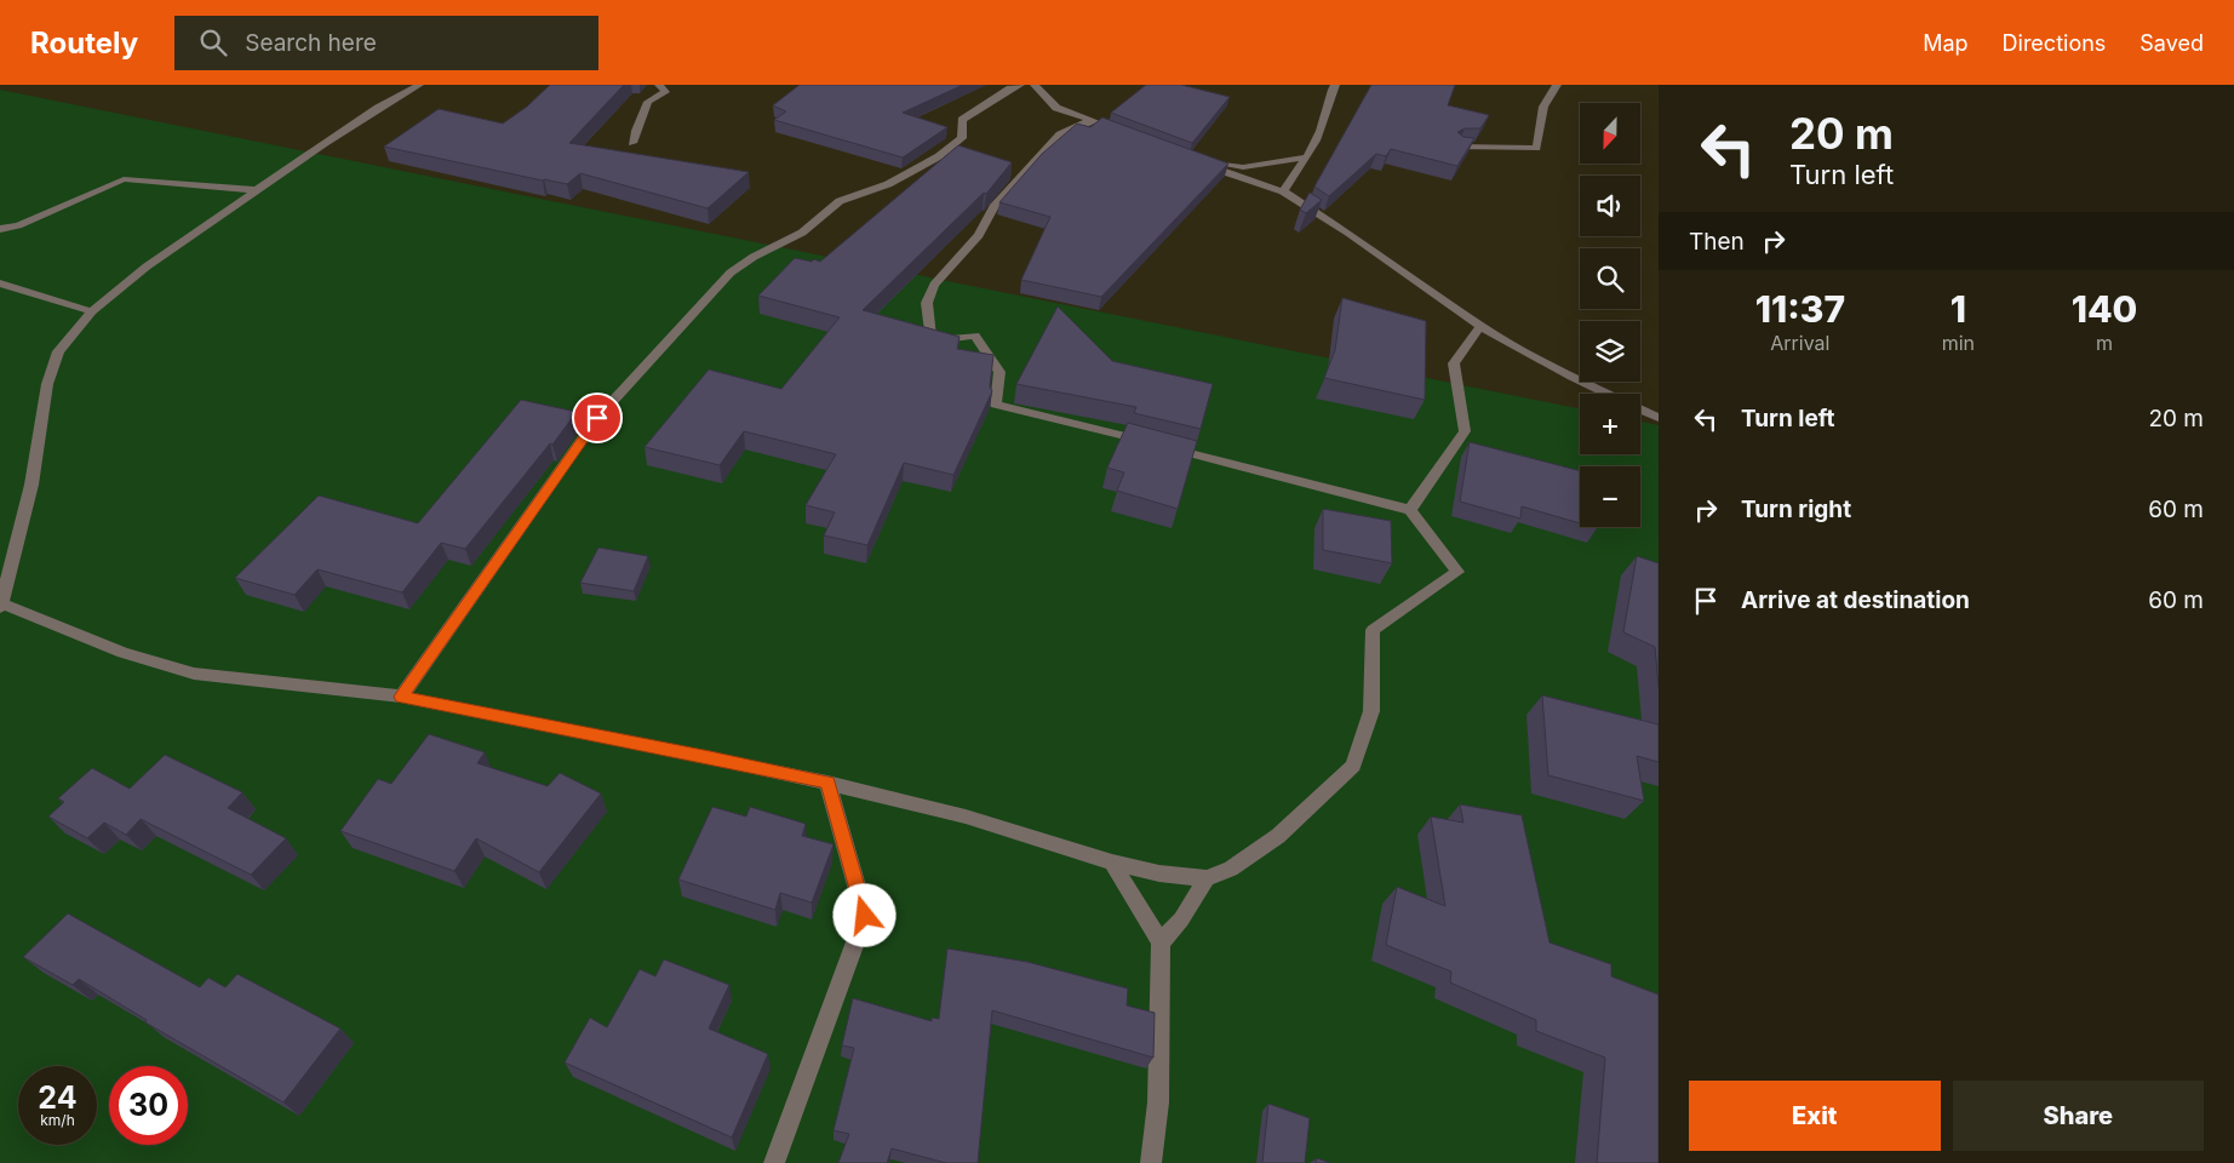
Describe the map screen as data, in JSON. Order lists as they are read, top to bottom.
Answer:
{
  "north": "bottom",
  "page": {
    "header": "Routely",
    "search": "Search here",
    "nav": ["Map", "Directions", "Saved"],
    "turn": ["20 m", "Turn left"],
    "map_buttons": ["+", "−"],
    "then": "Then",
    "eta": [
      "11:37",
      "Arrival",
      "1",
      "min",
      "140",
      "m"
    ],
    "list": [
      {
        "name": "Turn left",
        "value": "20 m"
      },
      {
        "name": "Turn right",
        "value": "60 m"
      },
      {
        "name": "Arrive at destination",
        "value": "60 m"
      }
    ],
    "speed": "24 km/h",
    "limit": "30",
    "buttons": ["Exit", "Share"]
  }
}
